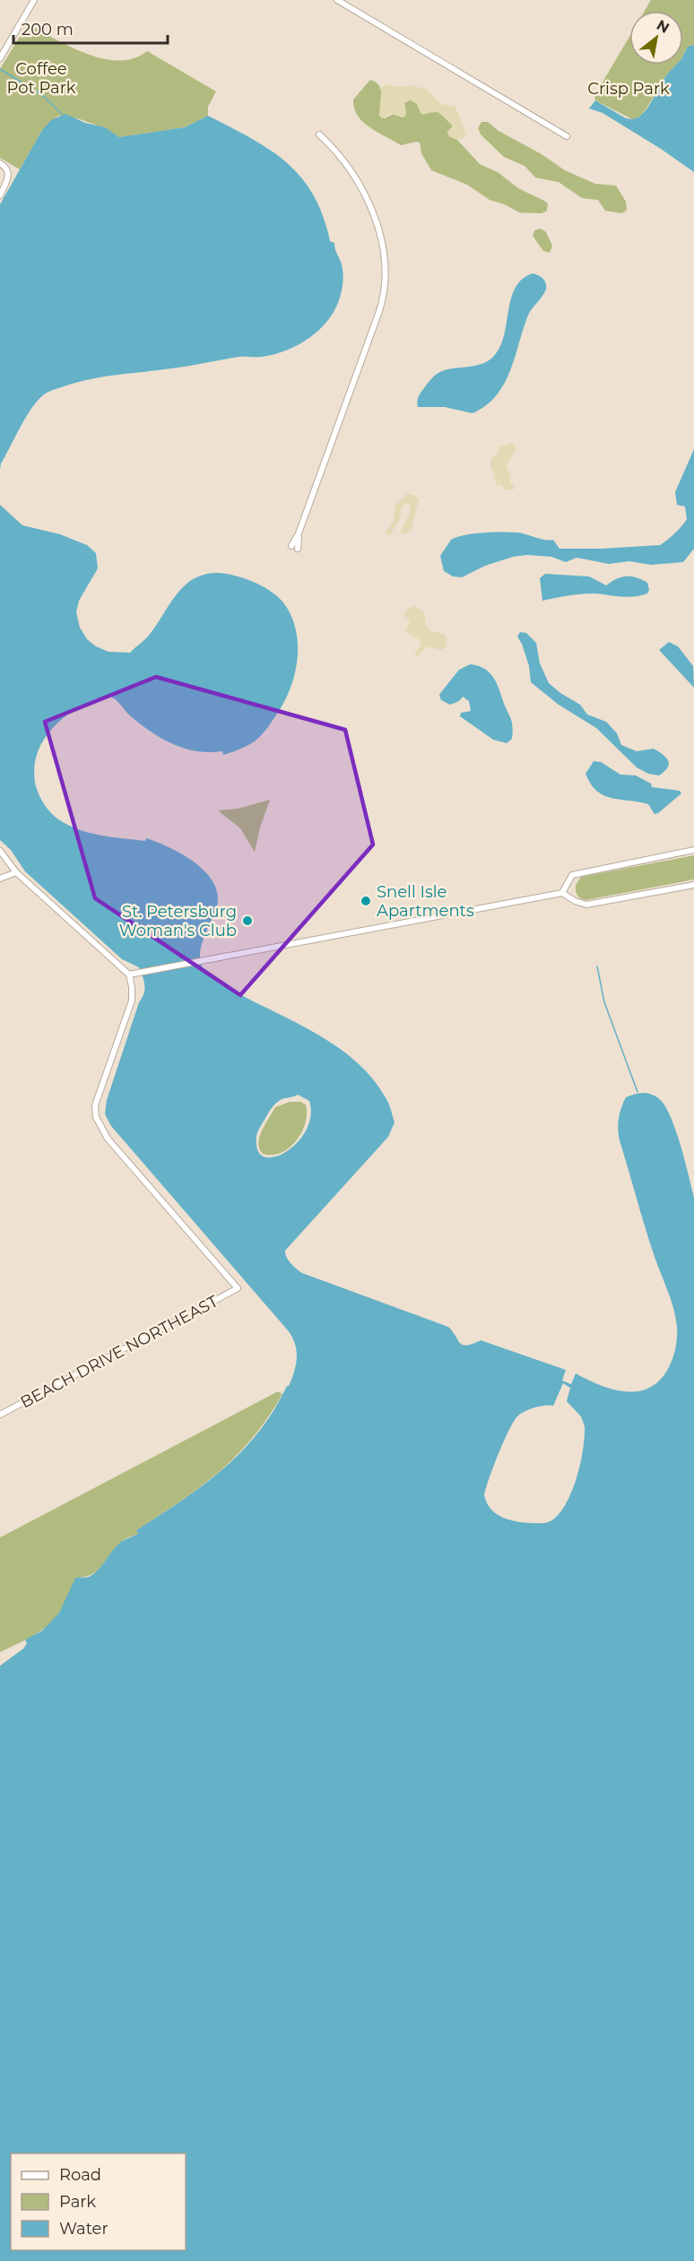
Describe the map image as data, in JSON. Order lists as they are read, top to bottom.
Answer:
{
  "streets": {
    "street": ["BEACH DRIVE NORTHEAST"]
  },
  "parks": ["Coffee Pot Park", "Crisp Park"],
  "places": ["Snell Isle Apartments", "St. Petersburg Woman's Club"],
  "legend": ["Road", "Park", "Water"],
  "scale_bar": "200 m",
  "north": "top right"
}
